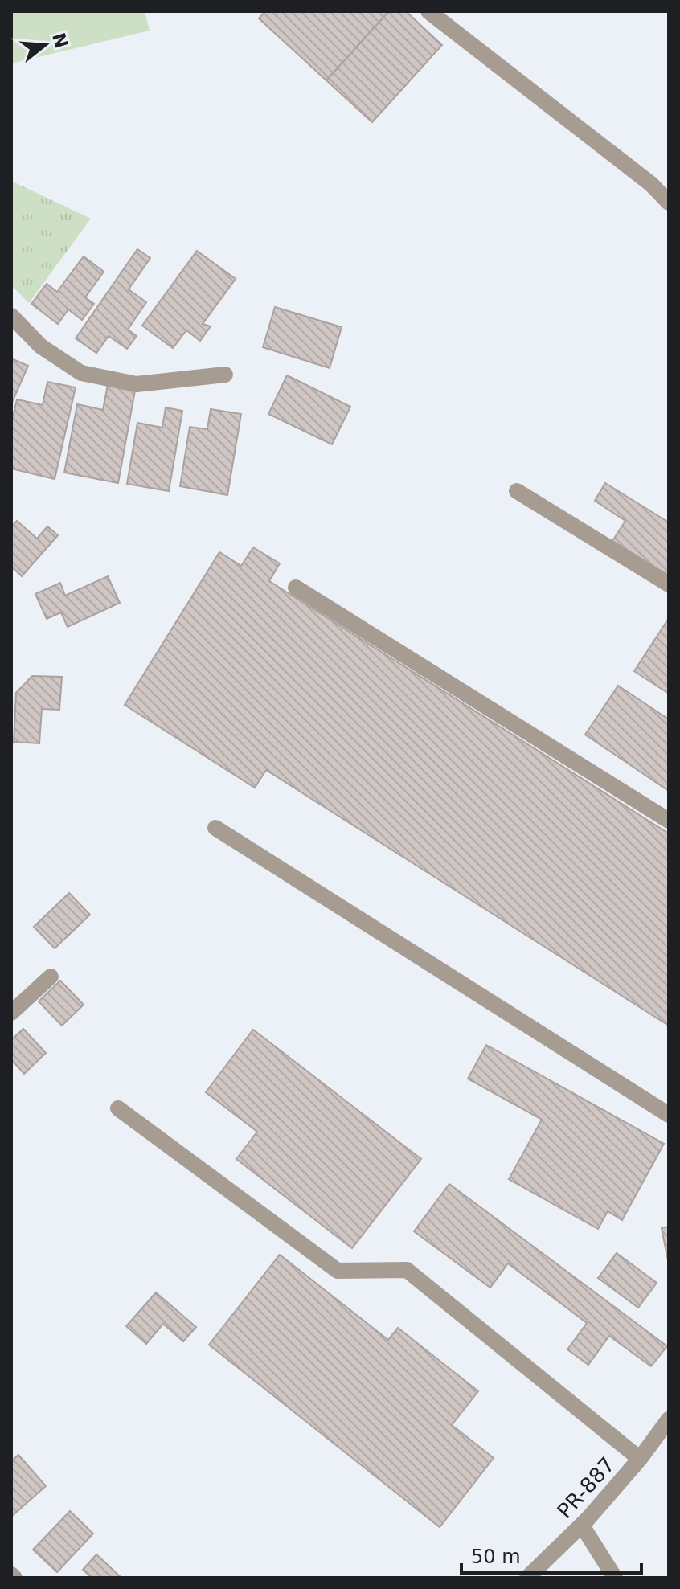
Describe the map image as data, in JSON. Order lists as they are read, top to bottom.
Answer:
{
  "streets": {
    "street": ["PR-887"]
  },
  "scale_bar": "50 m",
  "north": "right"
}
